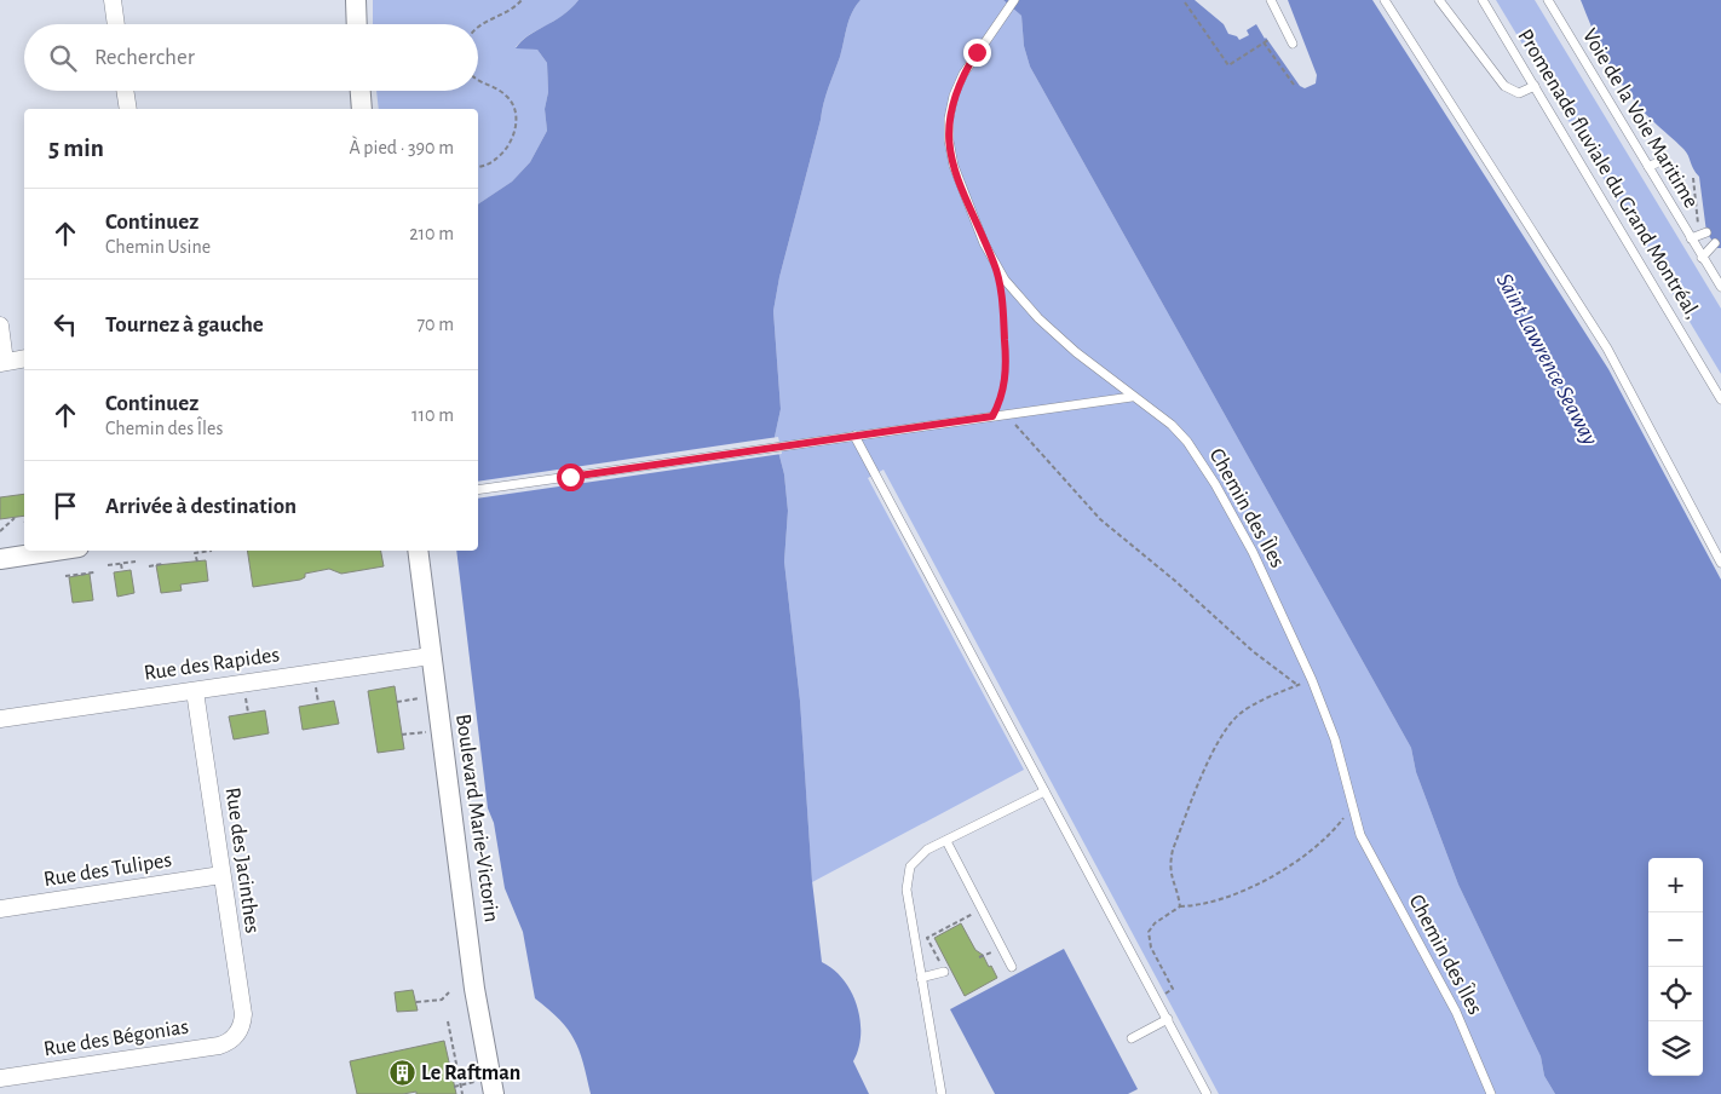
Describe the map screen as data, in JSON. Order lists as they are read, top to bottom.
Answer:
{
  "streets": {
    "street": [
      "Rue des Rapides",
      "Boulevard Marie-Victorin",
      "Rue des Jacinthes",
      "Rue des Tulipes",
      "Rue des Bégonias"
    ],
    "lane": ["Voie de la Voie Maritime", "Promenade fluviale du Grand Montréal,", "Chemin des Îles"]
  },
  "crossings": [
    ["Rue des Rapides", "Boulevard Marie-Victorin"],
    ["Rue des Rapides", "Rue des Jacinthes"],
    ["Rue des Jacinthes", "Rue des Tulipes"],
    ["Rue des Jacinthes", "Rue des Bégonias"]
  ],
  "water": ["Saint Lawrence Seaway"],
  "places": {
    "building": ["Le Raftman"]
  },
  "page": {
    "search": "Rechercher",
    "heading": ["5 min", "À pied · 390 m"],
    "list": [
      ["Continuez", "Chemin Usine", "210 m"],
      ["Tournez à gauche", "70 m"],
      ["Continuez", "Chemin des Îles", "110 m"],
      "Arrivée à destination"
    ],
    "map_buttons": ["+", "−"]
  }
}
